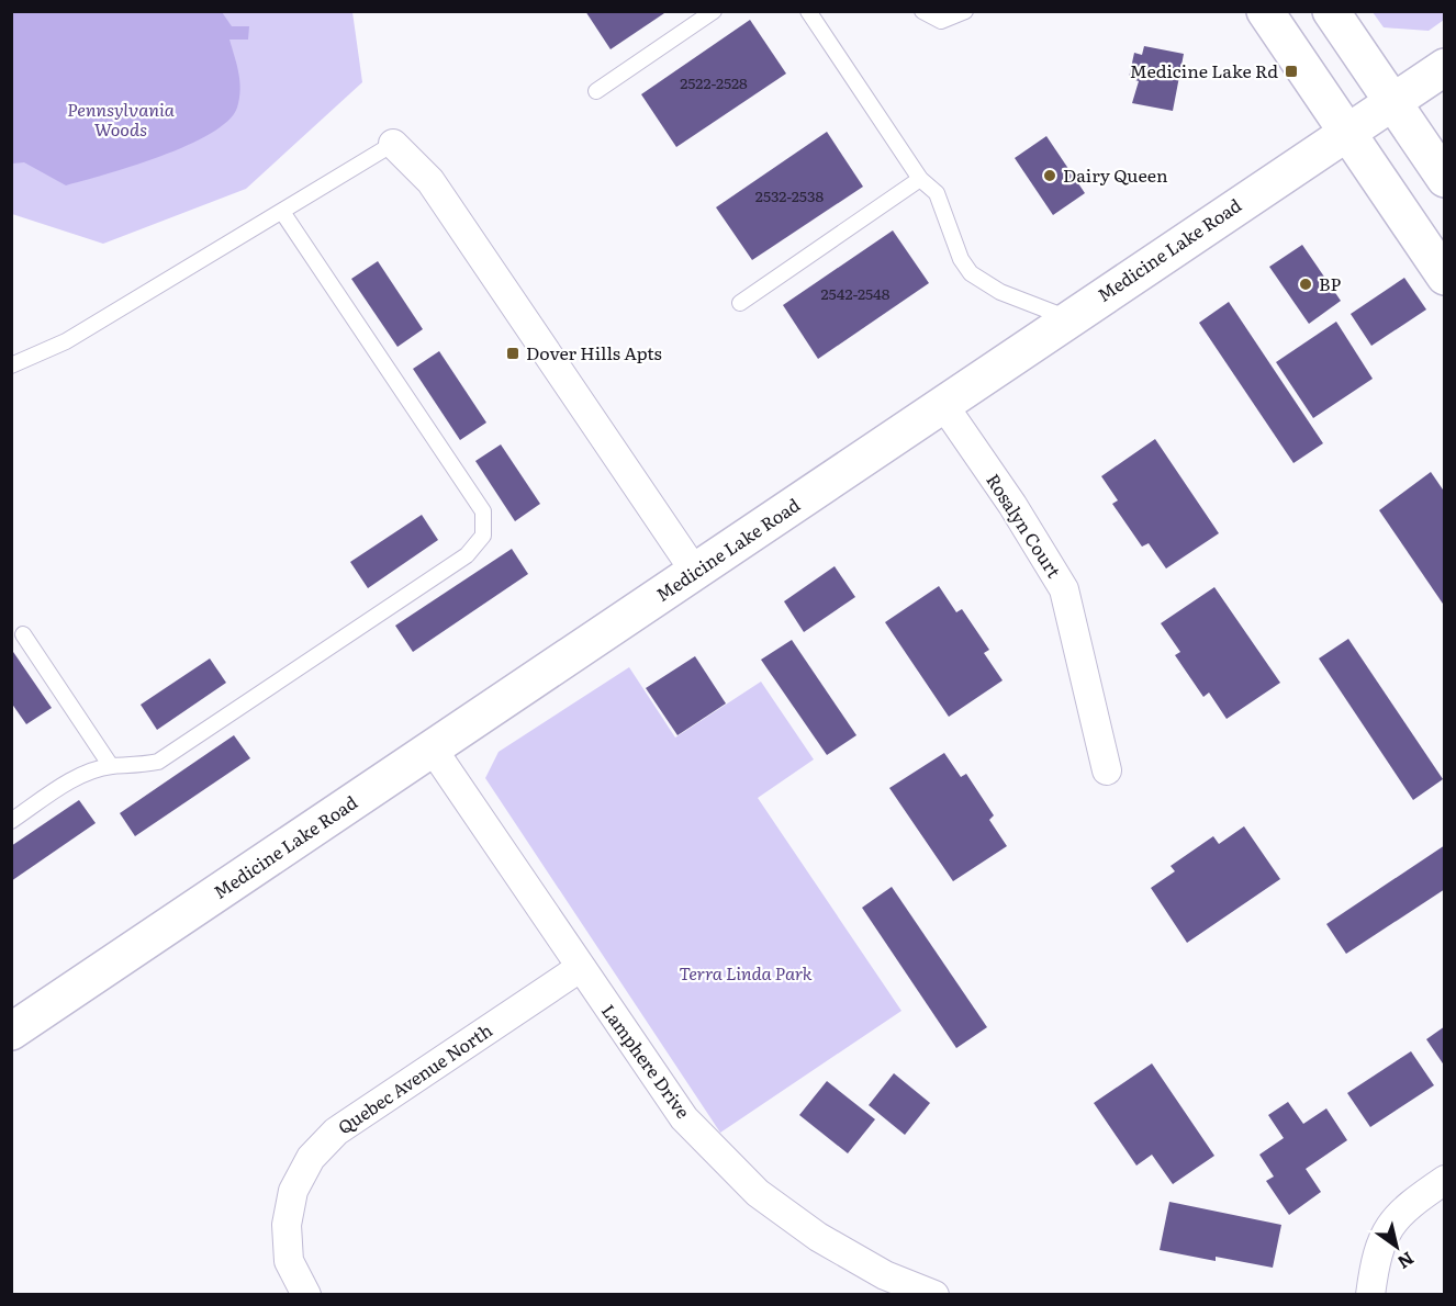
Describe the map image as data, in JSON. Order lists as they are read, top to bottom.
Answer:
{
  "streets": {
    "street": [
      "Medicine Lake Road",
      "Rosalyn Court",
      "Lamphere Drive",
      "Quebec Avenue North"
    ]
  },
  "crossings": [
    ["Medicine Lake Road", "Rosalyn Court"],
    ["Medicine Lake Road", "Lamphere Drive"],
    ["Lamphere Drive", "Quebec Avenue North"]
  ],
  "parks": ["Pennsylvania Woods", "Terra Linda Park"],
  "places": {
    "transit": ["Medicine Lake Rd", "Dover Hills Apts"],
    "other": ["Dairy Queen", "BP"]
  },
  "house_numbers": ["2522-2528", "2532-2538", "2542-2548"],
  "north": "bottom right"
}
